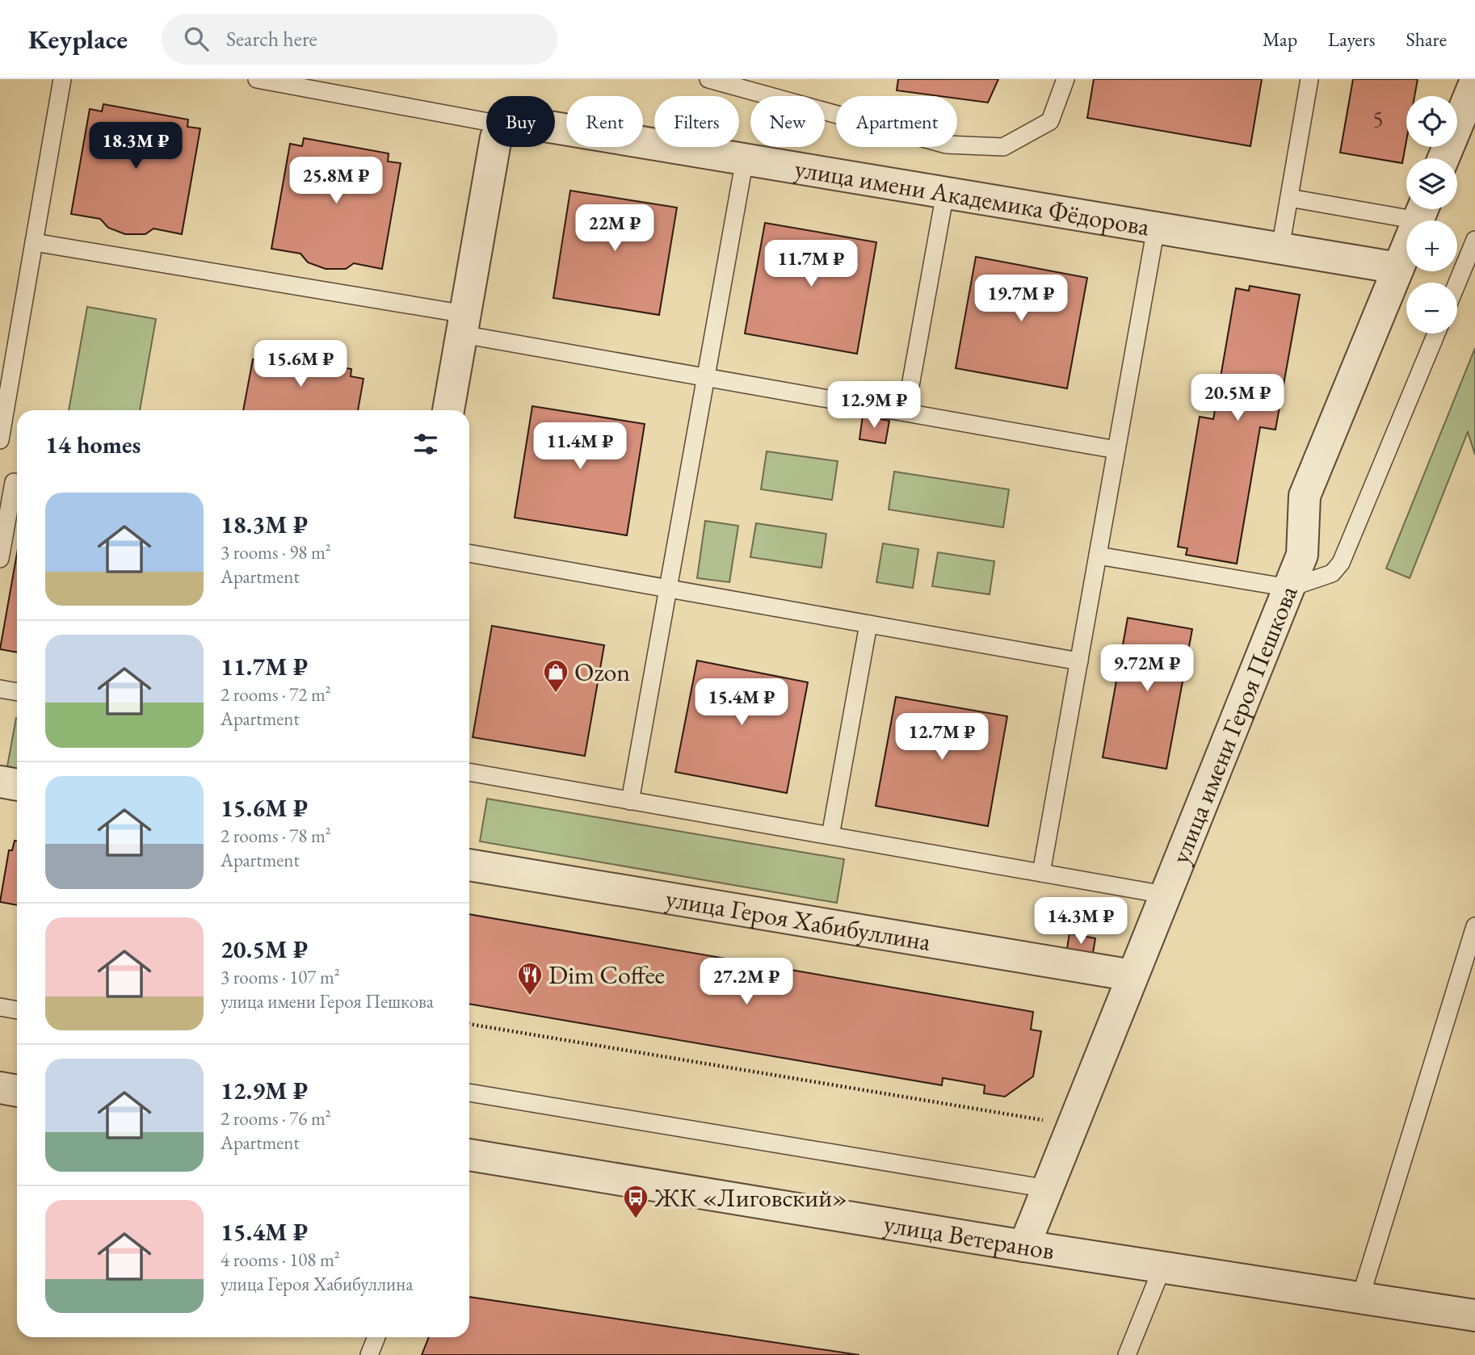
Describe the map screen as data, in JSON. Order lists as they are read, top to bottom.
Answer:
{
  "streets": {
    "street": [
      "улица имени Академика Фёдорова",
      "улица имени Героя Пешкова",
      "улица Героя Хабибуллина",
      "улица Ветеранов"
    ]
  },
  "crossings": [
    ["улица имени Академика Фёдорова", "улица имени Героя Пешкова"],
    ["улица имени Героя Пешкова", "улица Героя Хабибуллина"],
    ["улица имени Героя Пешкова", "улица Ветеранов"]
  ],
  "places": {
    "shop": ["Ozon"],
    "restaurant": ["Dim Coffee"],
    "bus stop": ["ЖК «Лиговский»"]
  },
  "house_numbers": ["5"],
  "page": {
    "header": "Keyplace",
    "search": "Search here",
    "nav": ["Map", "Layers", "Share"],
    "map_buttons": ["+", "−"],
    "chip": [
      "Buy",
      "Rent",
      "Filters",
      "New",
      "Apartment"
    ],
    "price": [
      "18.3M ₽",
      "25.8M ₽",
      "22M ₽",
      "11.7M ₽",
      "19.7M ₽",
      "15.6M ₽",
      "20.5M ₽",
      "12.9M ₽",
      "11.4M ₽",
      "9.72M ₽",
      "15.4M ₽",
      "12.7M ₽",
      "14.3M ₽",
      "27.2M ₽"
    ],
    "heading": "14 homes",
    "list": [
      {
        "name": "18.3M ₽",
        "note": "3 rooms · 98 m² · Apartment"
      },
      {
        "name": "11.7M ₽",
        "note": "2 rooms · 72 m² · Apartment"
      },
      {
        "name": "15.6M ₽",
        "note": "2 rooms · 78 m² · Apartment"
      },
      {
        "name": "20.5M ₽",
        "note": "3 rooms · 107 m² · улица имени Героя Пешкова"
      },
      {
        "name": "12.9M ₽",
        "note": "2 rooms · 76 m² · Apartment"
      },
      {
        "name": "15.4M ₽",
        "note": "4 rooms · 108 m² · улица Героя Хабибуллина"
      }
    ]
  }
}
